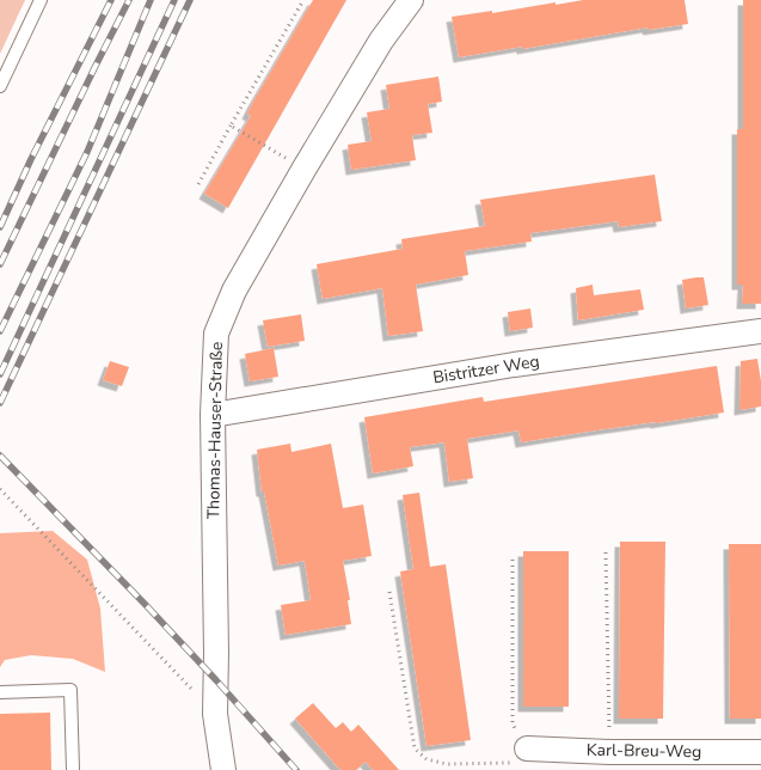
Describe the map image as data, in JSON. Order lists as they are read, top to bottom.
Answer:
{
  "streets": {
    "street": ["Bistritzer Weg", "Thomas-Hauser-Straße", "Karl-Breu-Weg"]
  },
  "crossings": [
    ["Bistritzer Weg", "Thomas-Hauser-Straße"]
  ]
}
